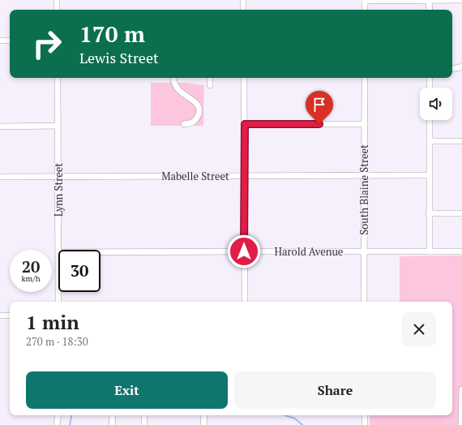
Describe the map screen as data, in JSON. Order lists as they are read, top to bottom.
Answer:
{
  "streets": {
    "street": [
      "Mabelle Street",
      "Lynn Street",
      "South Blaine Street",
      "Harold Avenue"
    ]
  },
  "crossings": [
    ["Mabelle Street", "Lynn Street"],
    ["Mabelle Street", "South Blaine Street"],
    ["South Blaine Street", "Harold Avenue"]
  ],
  "page": {
    "turn": ["170 m", "Lewis Street"],
    "speed": "20 km/h",
    "limit": "30",
    "heading": ["1 min", "270 m · 18:30"],
    "buttons": ["Exit", "Share"]
  }
}
